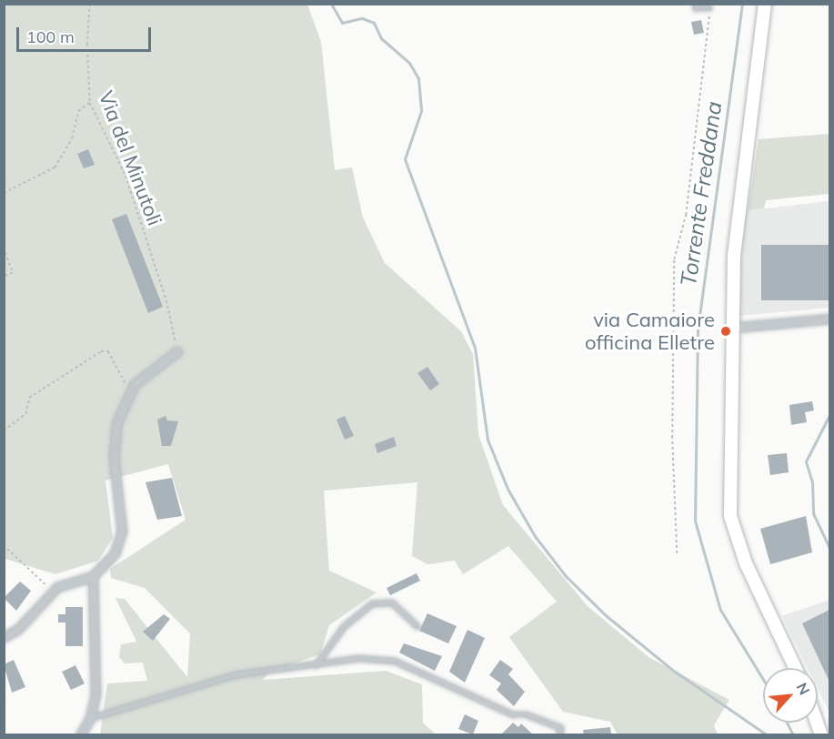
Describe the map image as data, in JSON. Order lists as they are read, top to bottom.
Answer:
{
  "streets": {
    "path": ["Via del Minutoli"]
  },
  "water": ["Torrente Freddana"],
  "places": ["via Camaiore officina Elletre"],
  "scale_bar": "100 m",
  "north": "top right"
}
